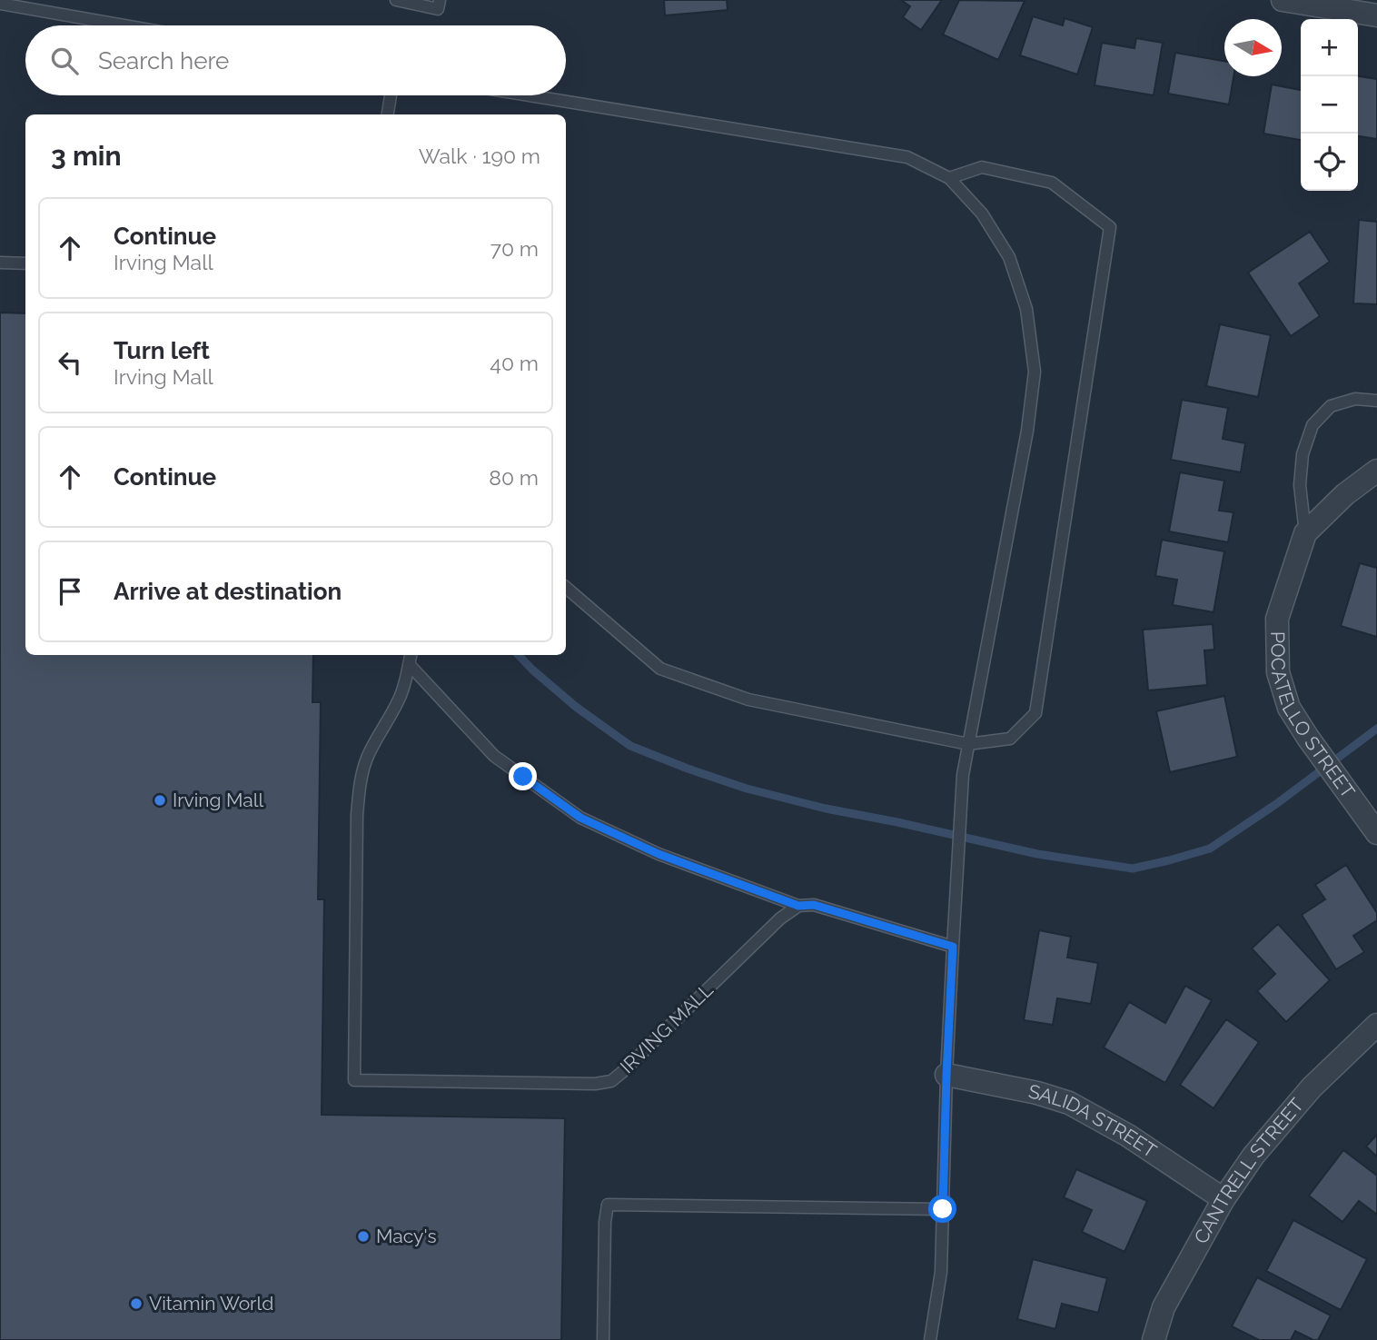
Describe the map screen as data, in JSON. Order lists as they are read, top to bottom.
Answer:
{
  "streets": {
    "street": ["POCATELLO STREET", "SALIDA STREET", "CANTRELL STREET"],
    "lane": ["IRVING MALL"]
  },
  "crossings": [
    ["SALIDA STREET", "CANTRELL STREET"]
  ],
  "places": ["Irving Mall", "Macy's", "Vitamin World"],
  "north": "right",
  "page": {
    "map_buttons": ["+", "−"],
    "search": "Search here",
    "heading": ["3 min", "Walk · 190 m"],
    "list": [
      ["Continue", "Irving Mall", "70 m"],
      ["Turn left", "Irving Mall", "40 m"],
      ["Continue", "80 m"],
      "Arrive at destination"
    ]
  }
}
